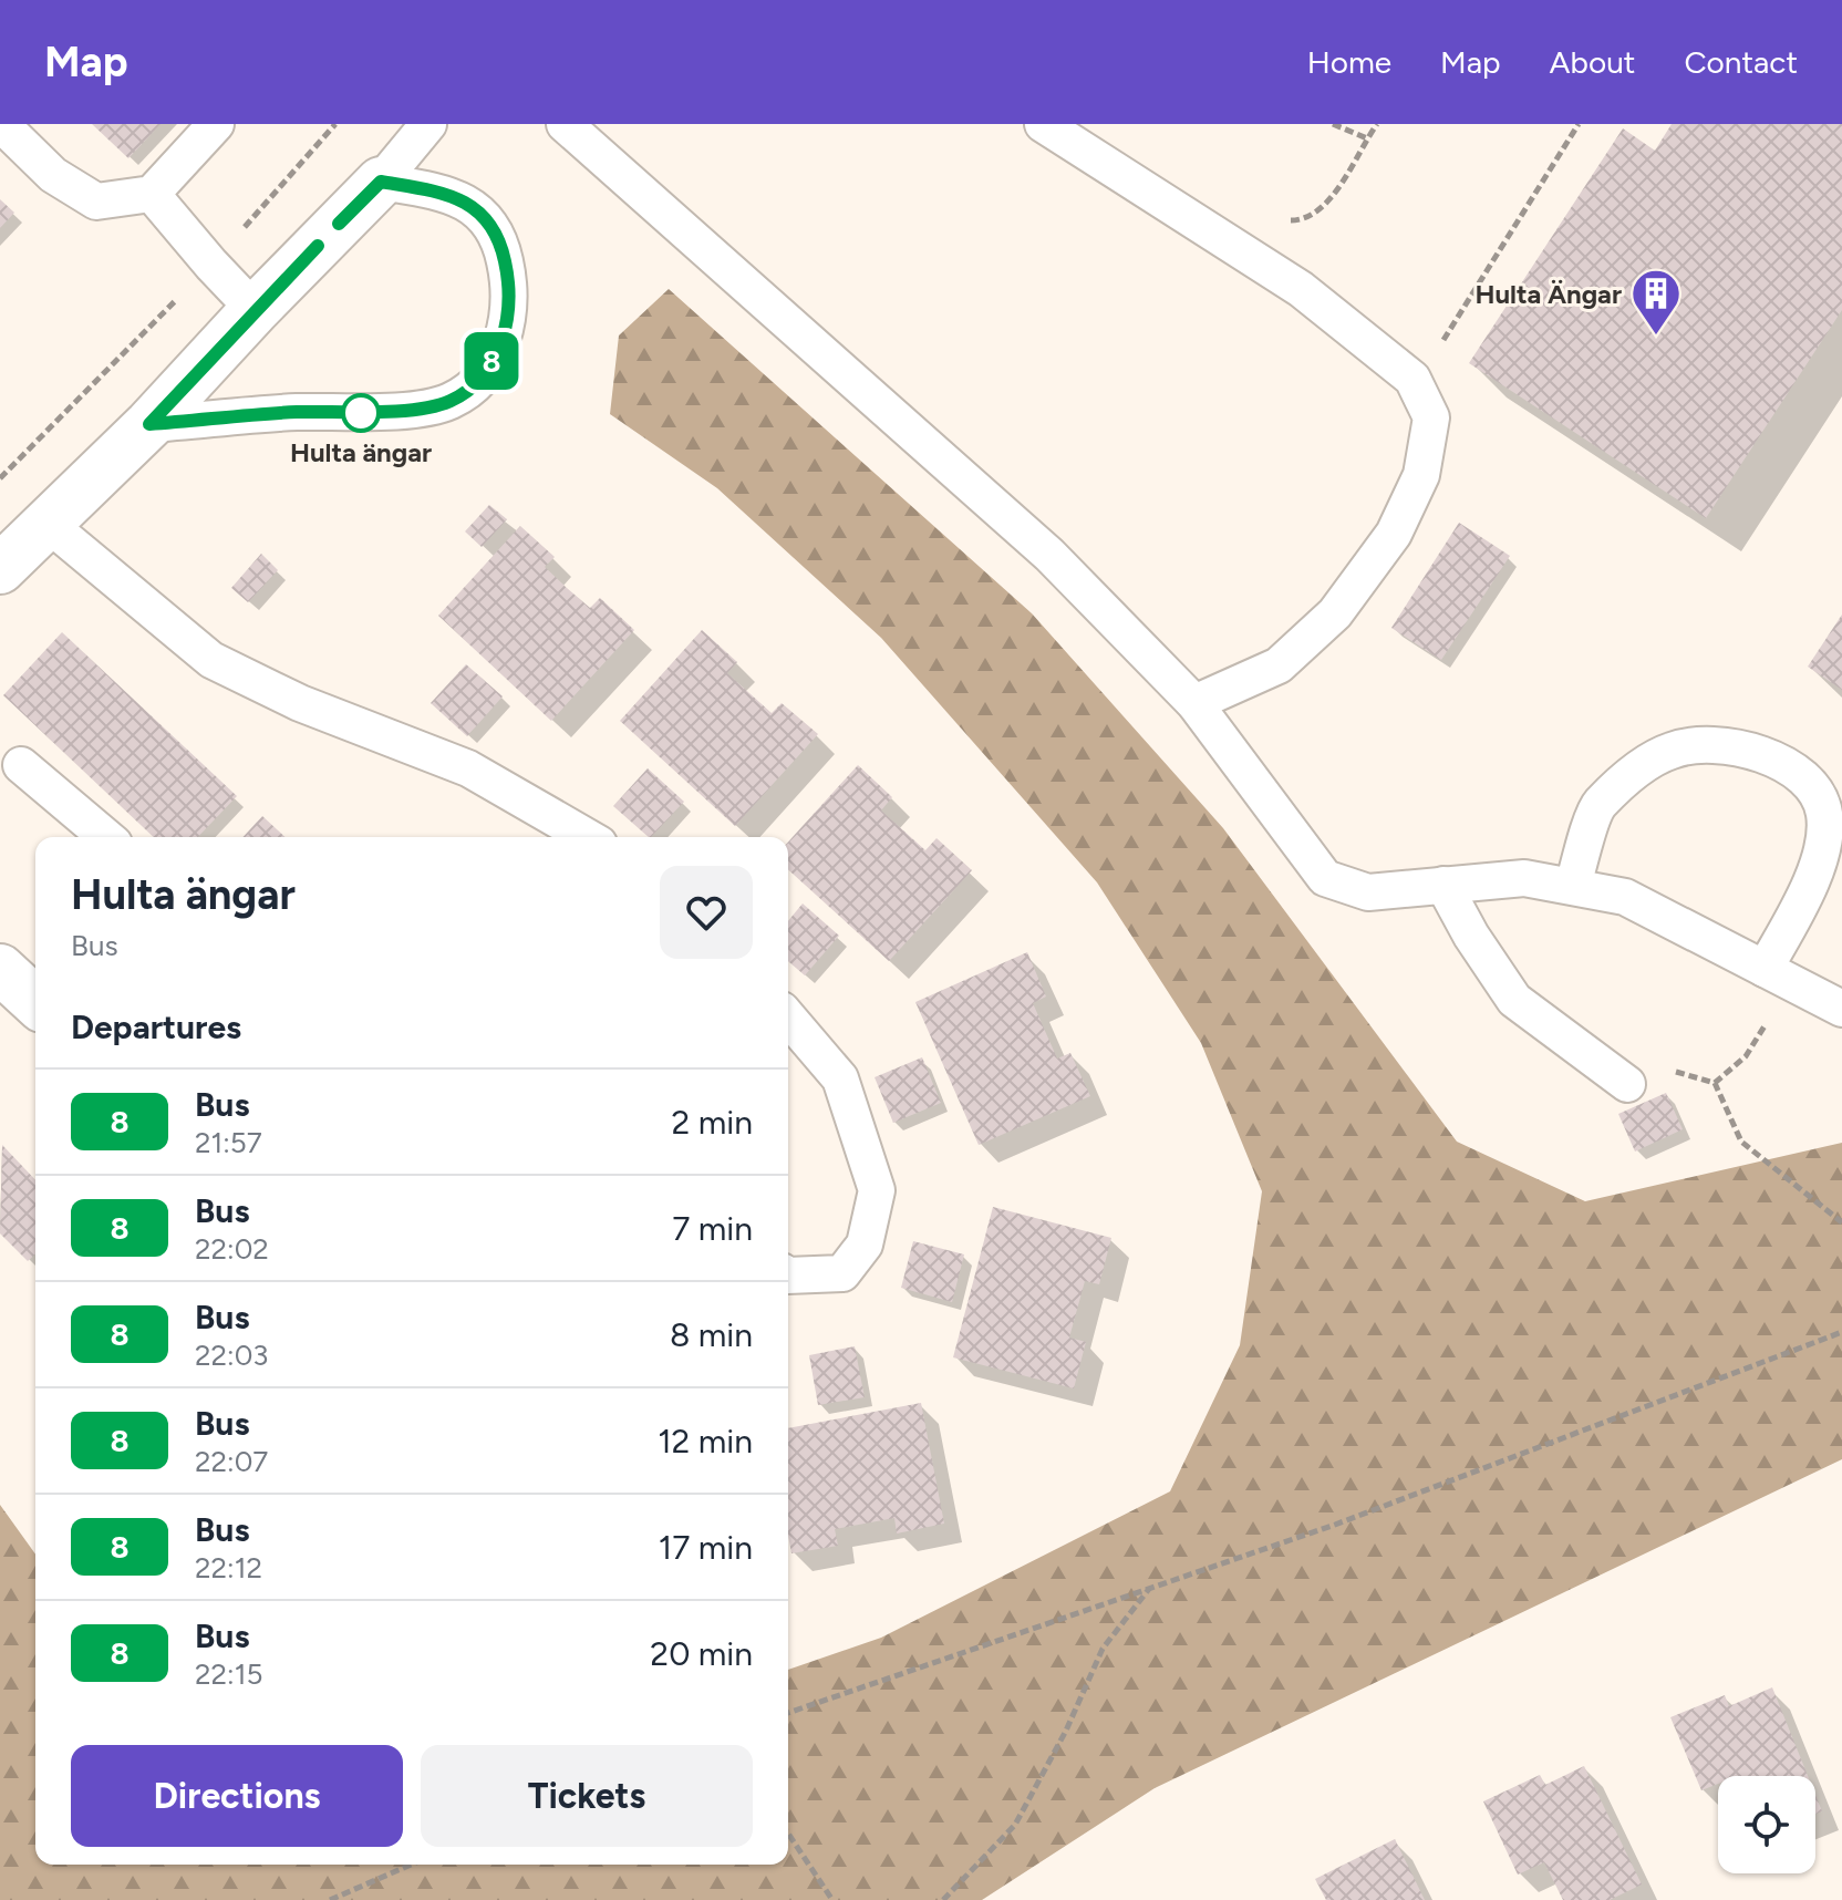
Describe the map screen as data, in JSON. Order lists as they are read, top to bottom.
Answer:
{
  "places": {
    "building": ["Hulta Ängar"],
    "other": ["Hulta ängar"]
  },
  "lines": ["bus line 8"],
  "page": {
    "header": "Map",
    "nav": [
      "Home",
      "Map",
      "About",
      "Contact"
    ],
    "on_map": "8",
    "heading": [
      ["Hulta ängar", "Bus"],
      "Departures"
    ],
    "list": [
      {
        "mark": "8",
        "name": "Bus",
        "note": "21:57",
        "value": "2 min"
      },
      {
        "mark": "8",
        "name": "Bus",
        "note": "22:02",
        "value": "7 min"
      },
      {
        "mark": "8",
        "name": "Bus",
        "note": "22:03",
        "value": "8 min"
      },
      {
        "mark": "8",
        "name": "Bus",
        "note": "22:07",
        "value": "12 min"
      },
      {
        "mark": "8",
        "name": "Bus",
        "note": "22:12",
        "value": "17 min"
      },
      {
        "mark": "8",
        "name": "Bus",
        "note": "22:15",
        "value": "20 min"
      }
    ],
    "buttons": ["Directions", "Tickets"]
  }
}
